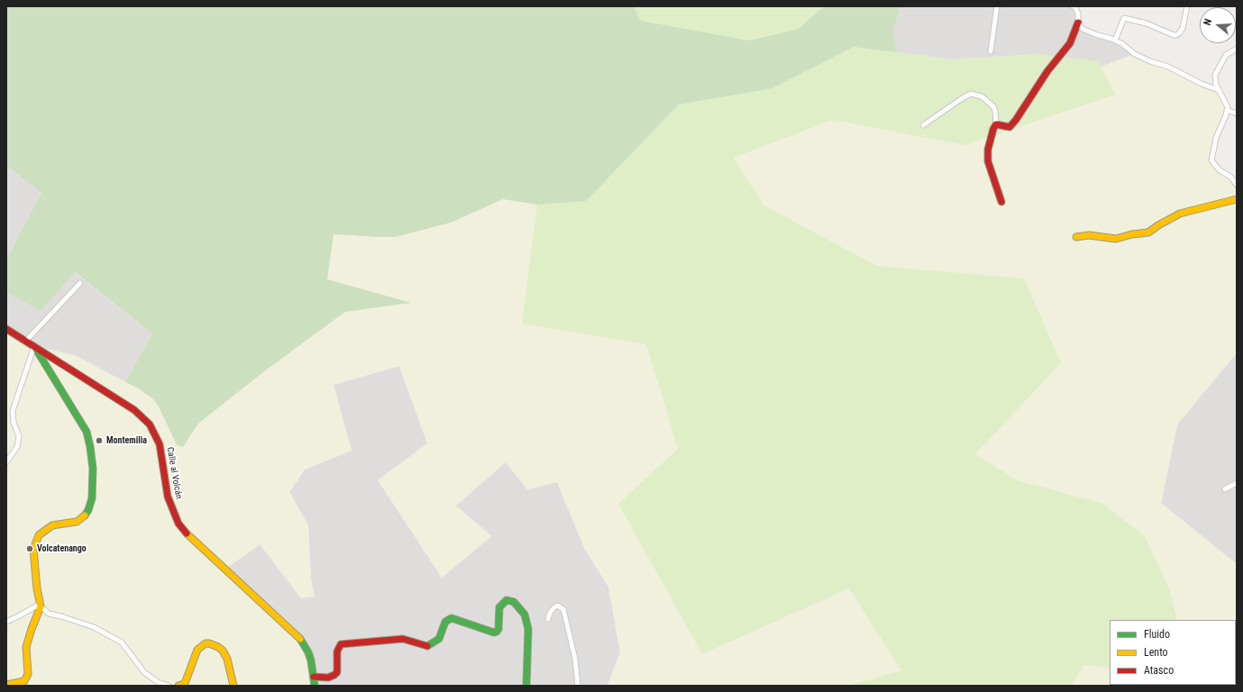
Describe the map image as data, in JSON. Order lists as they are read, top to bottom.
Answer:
{
  "streets": {
    "street": ["Calle al Volcán"]
  },
  "places": ["Montemilia", "Volcatenango"],
  "legend": ["Fluido", "Lento", "Atasco"],
  "north": "left"
}
